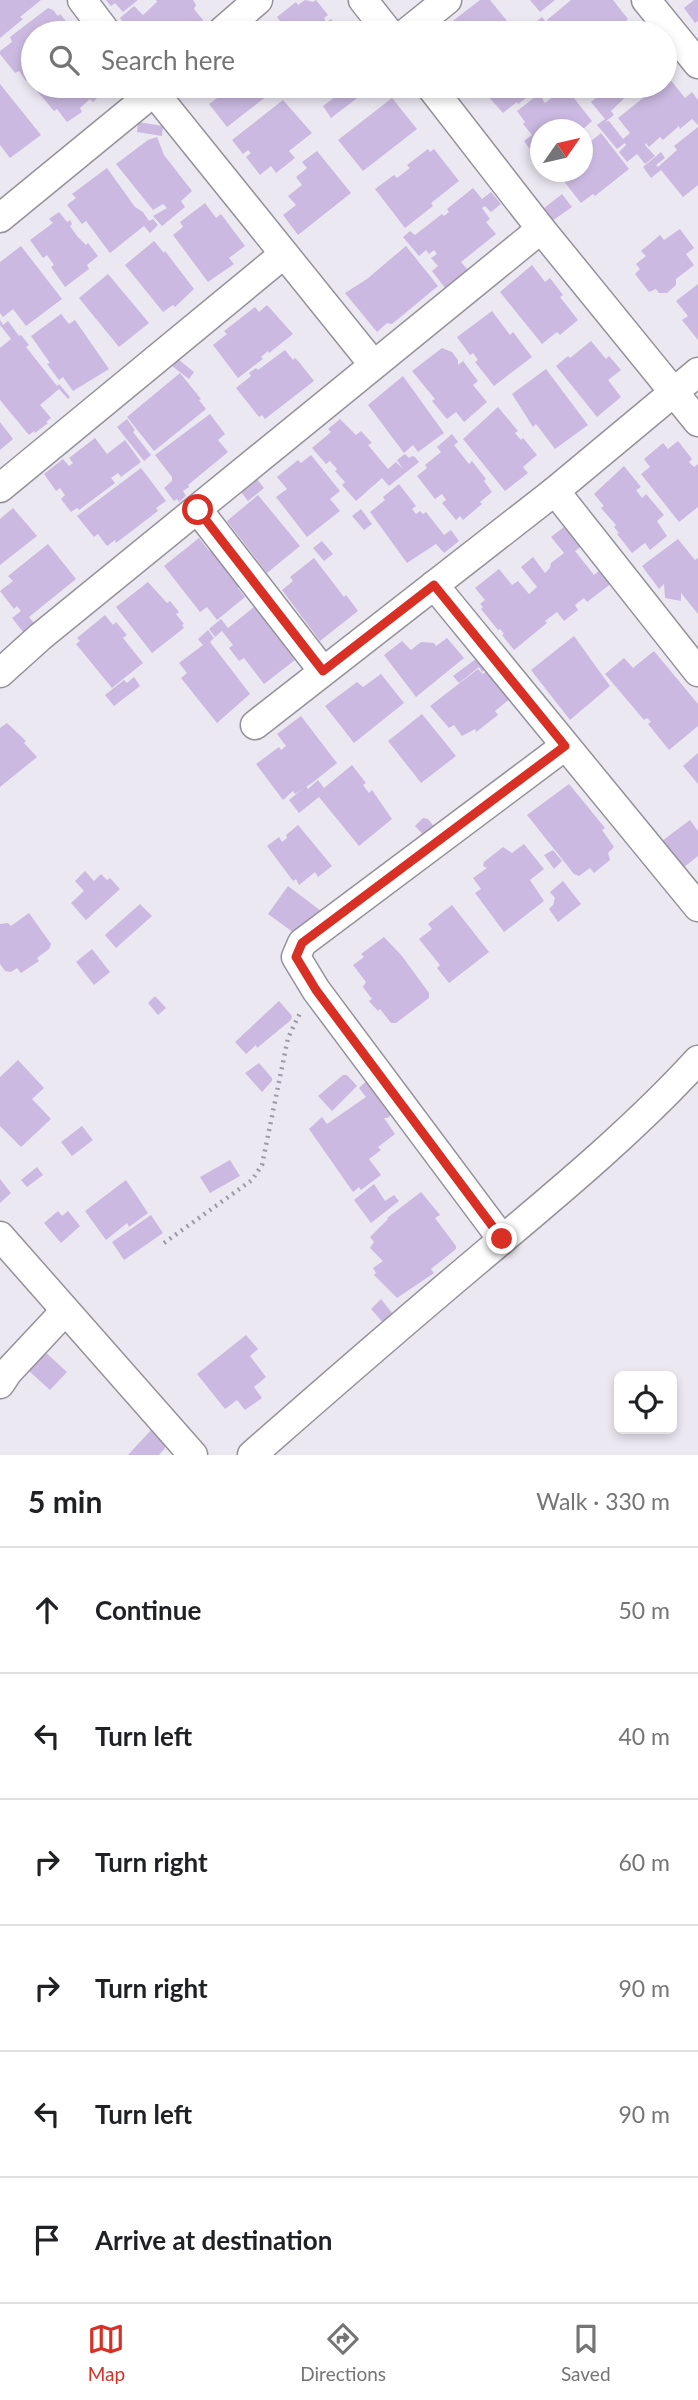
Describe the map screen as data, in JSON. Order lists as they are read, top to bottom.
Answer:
{
  "north": "top right",
  "page": {
    "search": "Search here",
    "heading": ["5 min", "Walk · 330 m"],
    "list": [
      ["Continue", "50 m"],
      ["Turn left", "40 m"],
      ["Turn right", "60 m"],
      ["Turn right", "90 m"],
      ["Turn left", "90 m"],
      "Arrive at destination"
    ],
    "nav": ["Map", "Directions", "Saved"]
  }
}
